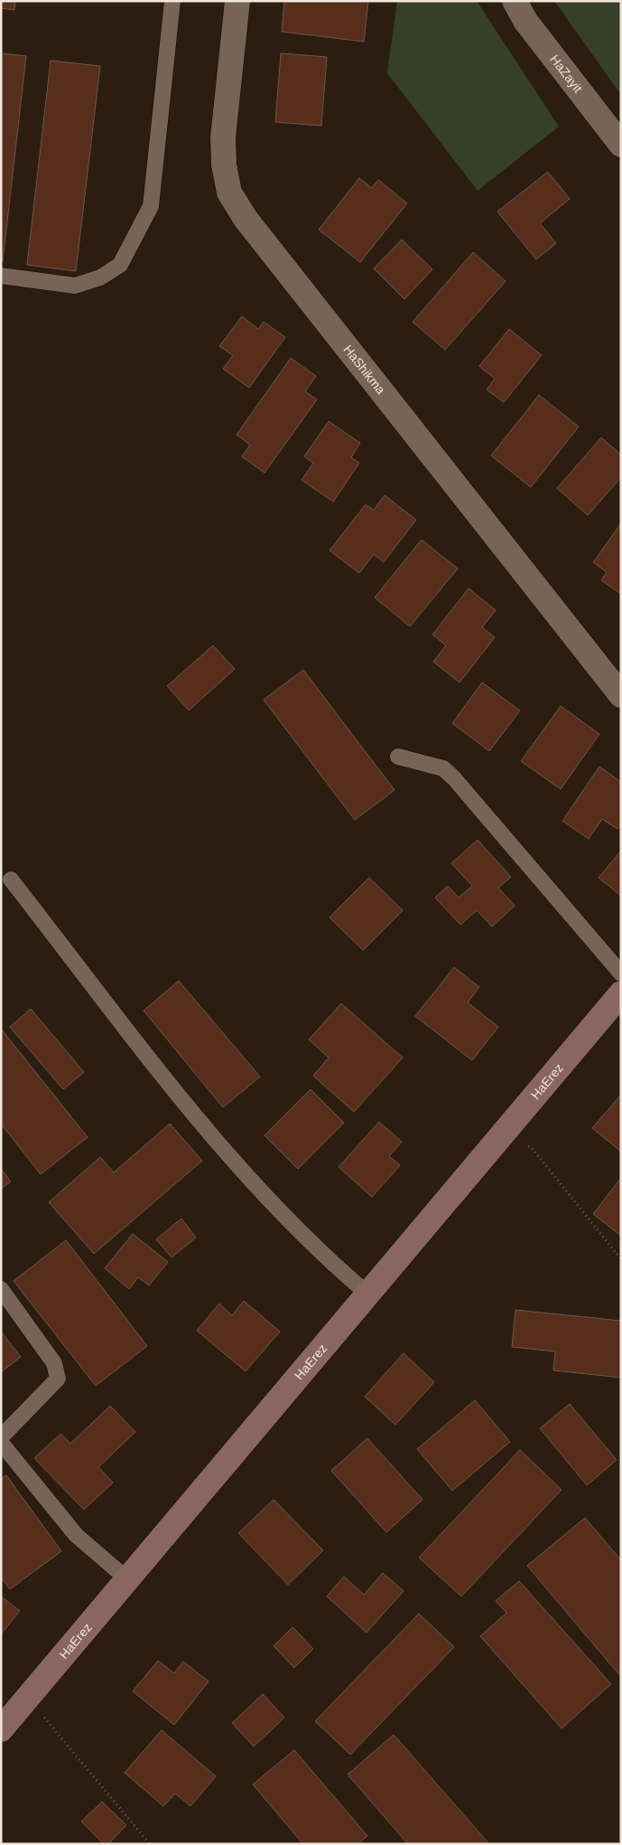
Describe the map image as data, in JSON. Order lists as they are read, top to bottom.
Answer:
{
  "streets": {
    "street": ["HaZayit", "HaShikma", "HaErez"]
  }
}
